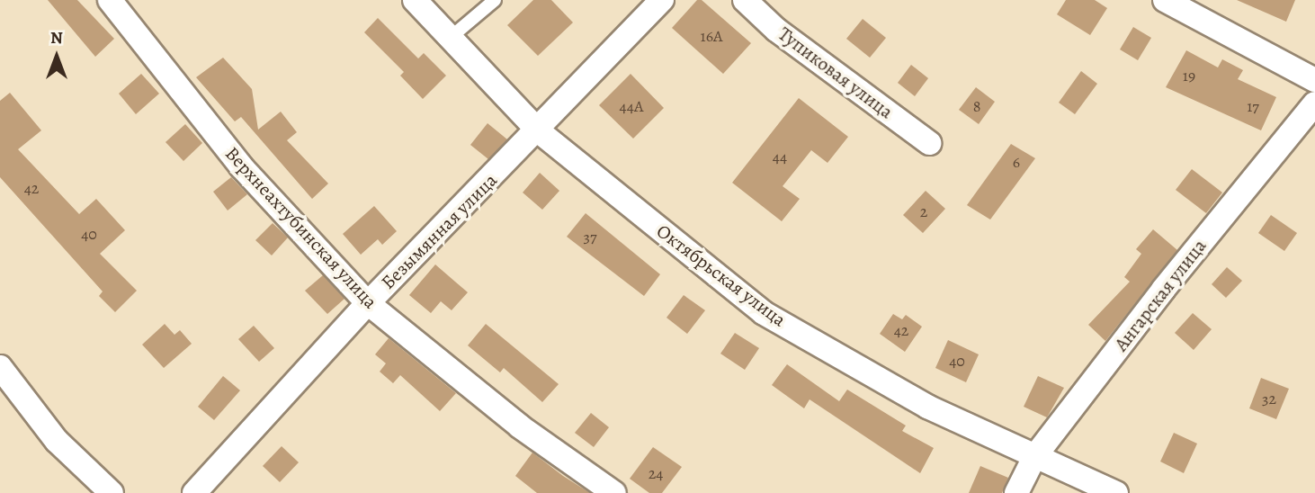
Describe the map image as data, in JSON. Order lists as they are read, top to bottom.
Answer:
{
  "streets": {
    "street": [
      "Тупиковая улица",
      "Верхнеахтубинская улица",
      "Безымянная улица",
      "Октябрьская улица",
      "Ангарская улица"
    ]
  },
  "crossings": [
    ["Верхнеахтубинская улица", "Безымянная улица"],
    ["Безымянная улица", "Октябрьская улица"],
    ["Октябрьская улица", "Ангарская улица"]
  ],
  "house_numbers": [
    "16А",
    "19",
    "44А",
    "8",
    "17",
    "44",
    "6",
    "42",
    "2",
    "40",
    "37",
    "42",
    "40",
    "32",
    "24"
  ],
  "north": "top"
}
